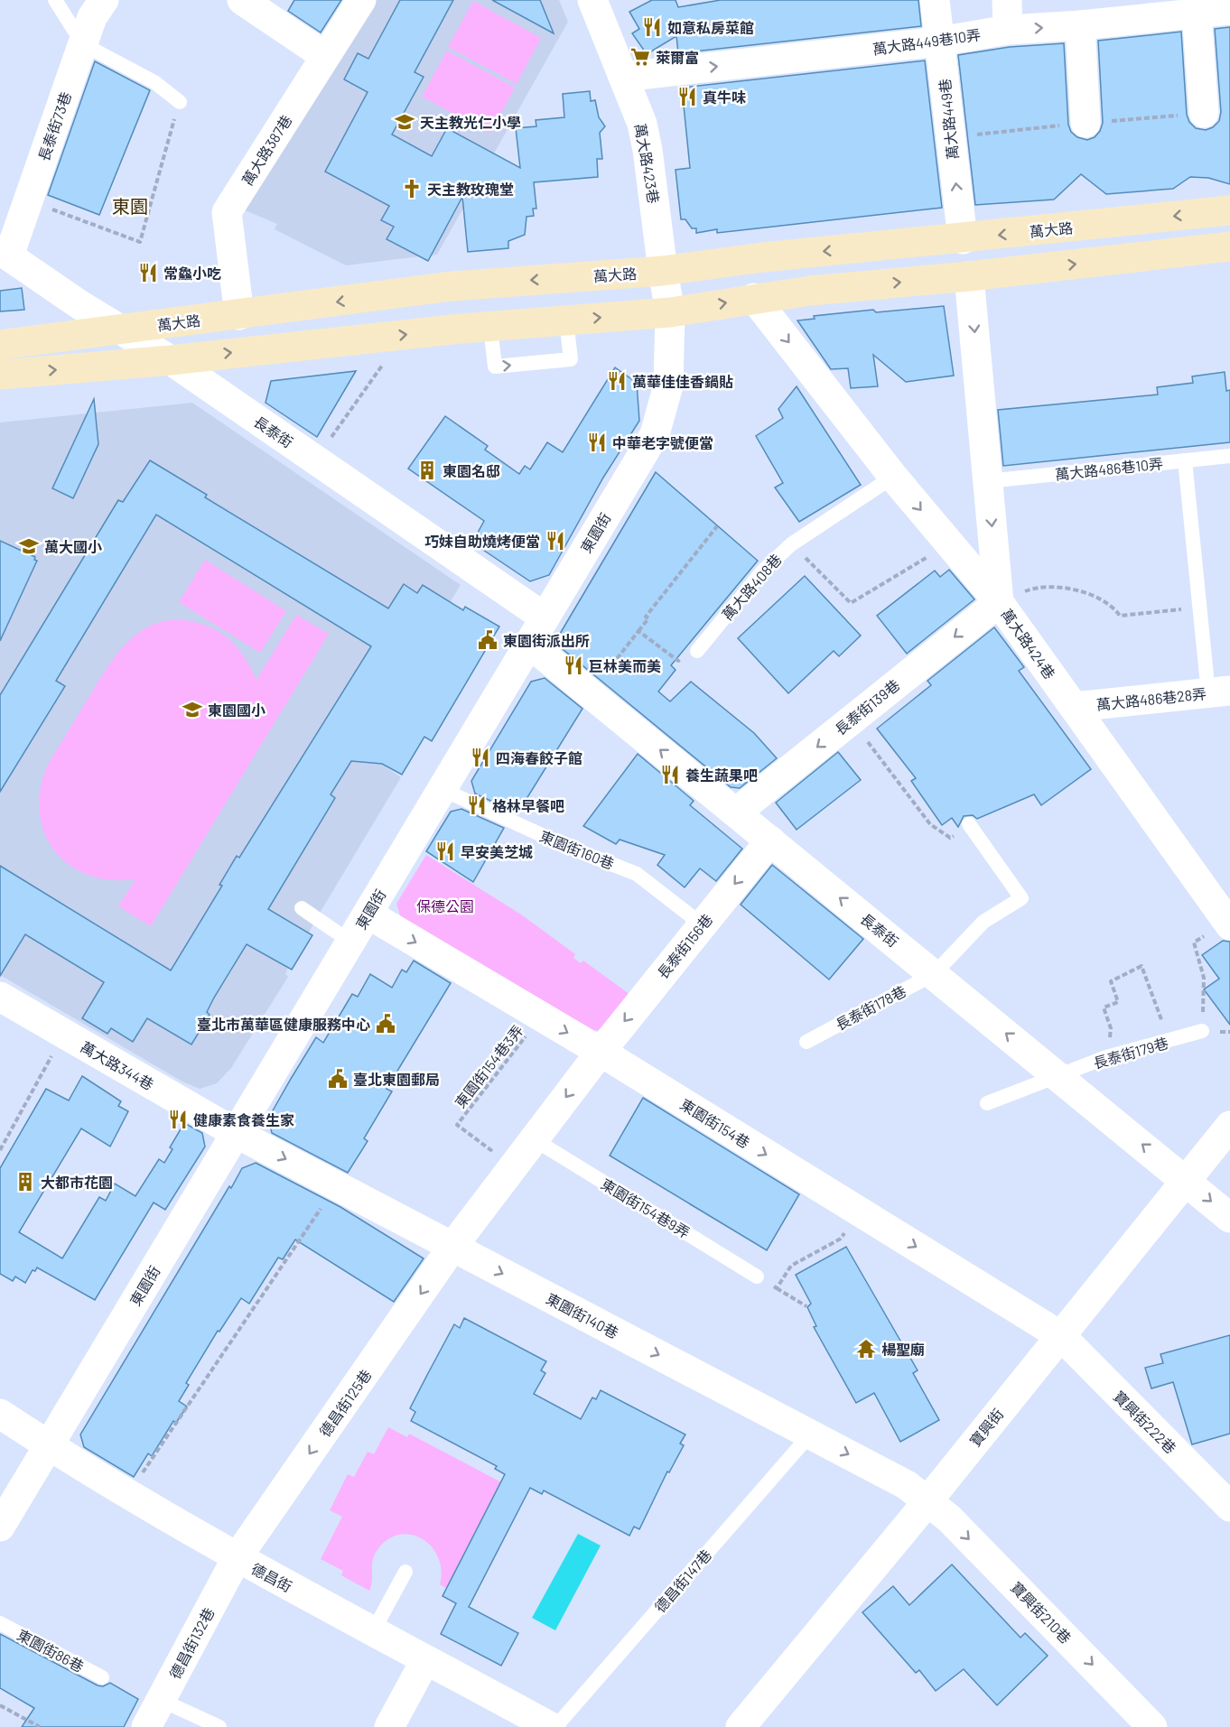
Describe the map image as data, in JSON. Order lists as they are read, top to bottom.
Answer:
{
  "streets": {
    "main road": ["萬大路"],
    "street": [
      "萬大路449巷10弄",
      "萬大路449巷",
      "長泰街73巷",
      "萬大路387巷",
      "萬大路423巷",
      "長泰街",
      "東園街",
      "萬大路424巷",
      "萬大路486巷28弄",
      "長泰街139巷",
      "長泰街156巷",
      "萬大路344巷",
      "東園街154巷",
      "東園街140巷",
      "德昌街125巷",
      "寶興街222巷",
      "寶興街",
      "德昌街",
      "寶興街210巷",
      "德昌街132巷"
    ],
    "lane": [
      "萬大路486巷10弄",
      "萬大路408巷",
      "東園街160巷",
      "長泰街178巷",
      "長泰街179巷",
      "東園街154巷9弄",
      "德昌街147巷",
      "東園街86巷"
    ],
    "path": ["東園街154巷3弄"]
  },
  "crossings": [
    ["萬大路449巷10弄", "萬大路449巷"],
    ["萬大路449巷10弄", "萬大路423巷"],
    ["萬大路449巷", "萬大路"],
    ["長泰街73巷", "長泰街"],
    ["萬大路387巷", "萬大路"],
    ["萬大路423巷", "萬大路"],
    ["萬大路423巷", "東園街"],
    ["萬大路", "長泰街"],
    ["萬大路", "東園街"],
    ["長泰街", "東園街"],
    ["長泰街", "長泰街139巷"],
    ["長泰街", "長泰街156巷"],
    ["長泰街", "長泰街178巷"],
    ["長泰街", "長泰街179巷"],
    ["長泰街", "寶興街"],
    ["萬大路486巷10弄", "萬大路424巷"],
    ["東園街", "東園街160巷"],
    ["東園街", "萬大路344巷"],
    ["東園街", "東園街154巷"],
    ["東園街", "東園街140巷"],
    ["東園街", "德昌街"],
    ["萬大路424巷", "萬大路486巷28弄"],
    ["萬大路424巷", "長泰街139巷"],
    ["東園街160巷", "長泰街156巷"],
    ["長泰街156巷", "東園街154巷"],
    ["萬大路344巷", "東園街140巷"],
    ["東園街154巷3弄", "東園街154巷"],
    ["東園街154巷", "寶興街222巷"],
    ["東園街154巷", "寶興街"],
    ["東園街140巷", "德昌街125巷"],
    ["東園街140巷", "寶興街"],
    ["東園街140巷", "德昌街147巷"],
    ["東園街140巷", "寶興街210巷"],
    ["德昌街125巷", "德昌街"],
    ["德昌街125巷", "德昌街132巷"],
    ["寶興街222巷", "寶興街"],
    ["寶興街", "寶興街210巷"],
    ["德昌街", "德昌街132巷"]
  ],
  "one_way": [
    "萬大路449巷10弄",
    "長泰街",
    "萬大路424巷",
    "長泰街139巷",
    "長泰街156巷",
    "東園街154巷",
    "東園街140巷",
    "德昌街125巷",
    "寶興街210巷"
  ],
  "districts": ["東園"],
  "parks": ["保德公園"],
  "places": {
    "restaurant": [
      "如意私房菜館",
      "真牛味",
      "常鱻小吃",
      "萬華佳佳香鍋貼",
      "中華老字號便當",
      "巧妹自助燒烤便當",
      "巨林美而美",
      "四海春餃子館",
      "養生蔬果吧",
      "格林早餐吧",
      "早安美芝城",
      "健康素食養生家"
    ],
    "supermarket": ["萊爾富"],
    "school or university": ["天主教光仁小學", "萬大國小", "東園國小"],
    "church": ["天主教玫瑰堂"],
    "building": ["東園名邸", "大都市花園"],
    "public building": ["東園街派出所", "臺北市萬華區健康服務中心", "臺北東園郵局"],
    "temple": ["楊聖廟"]
  }
}
